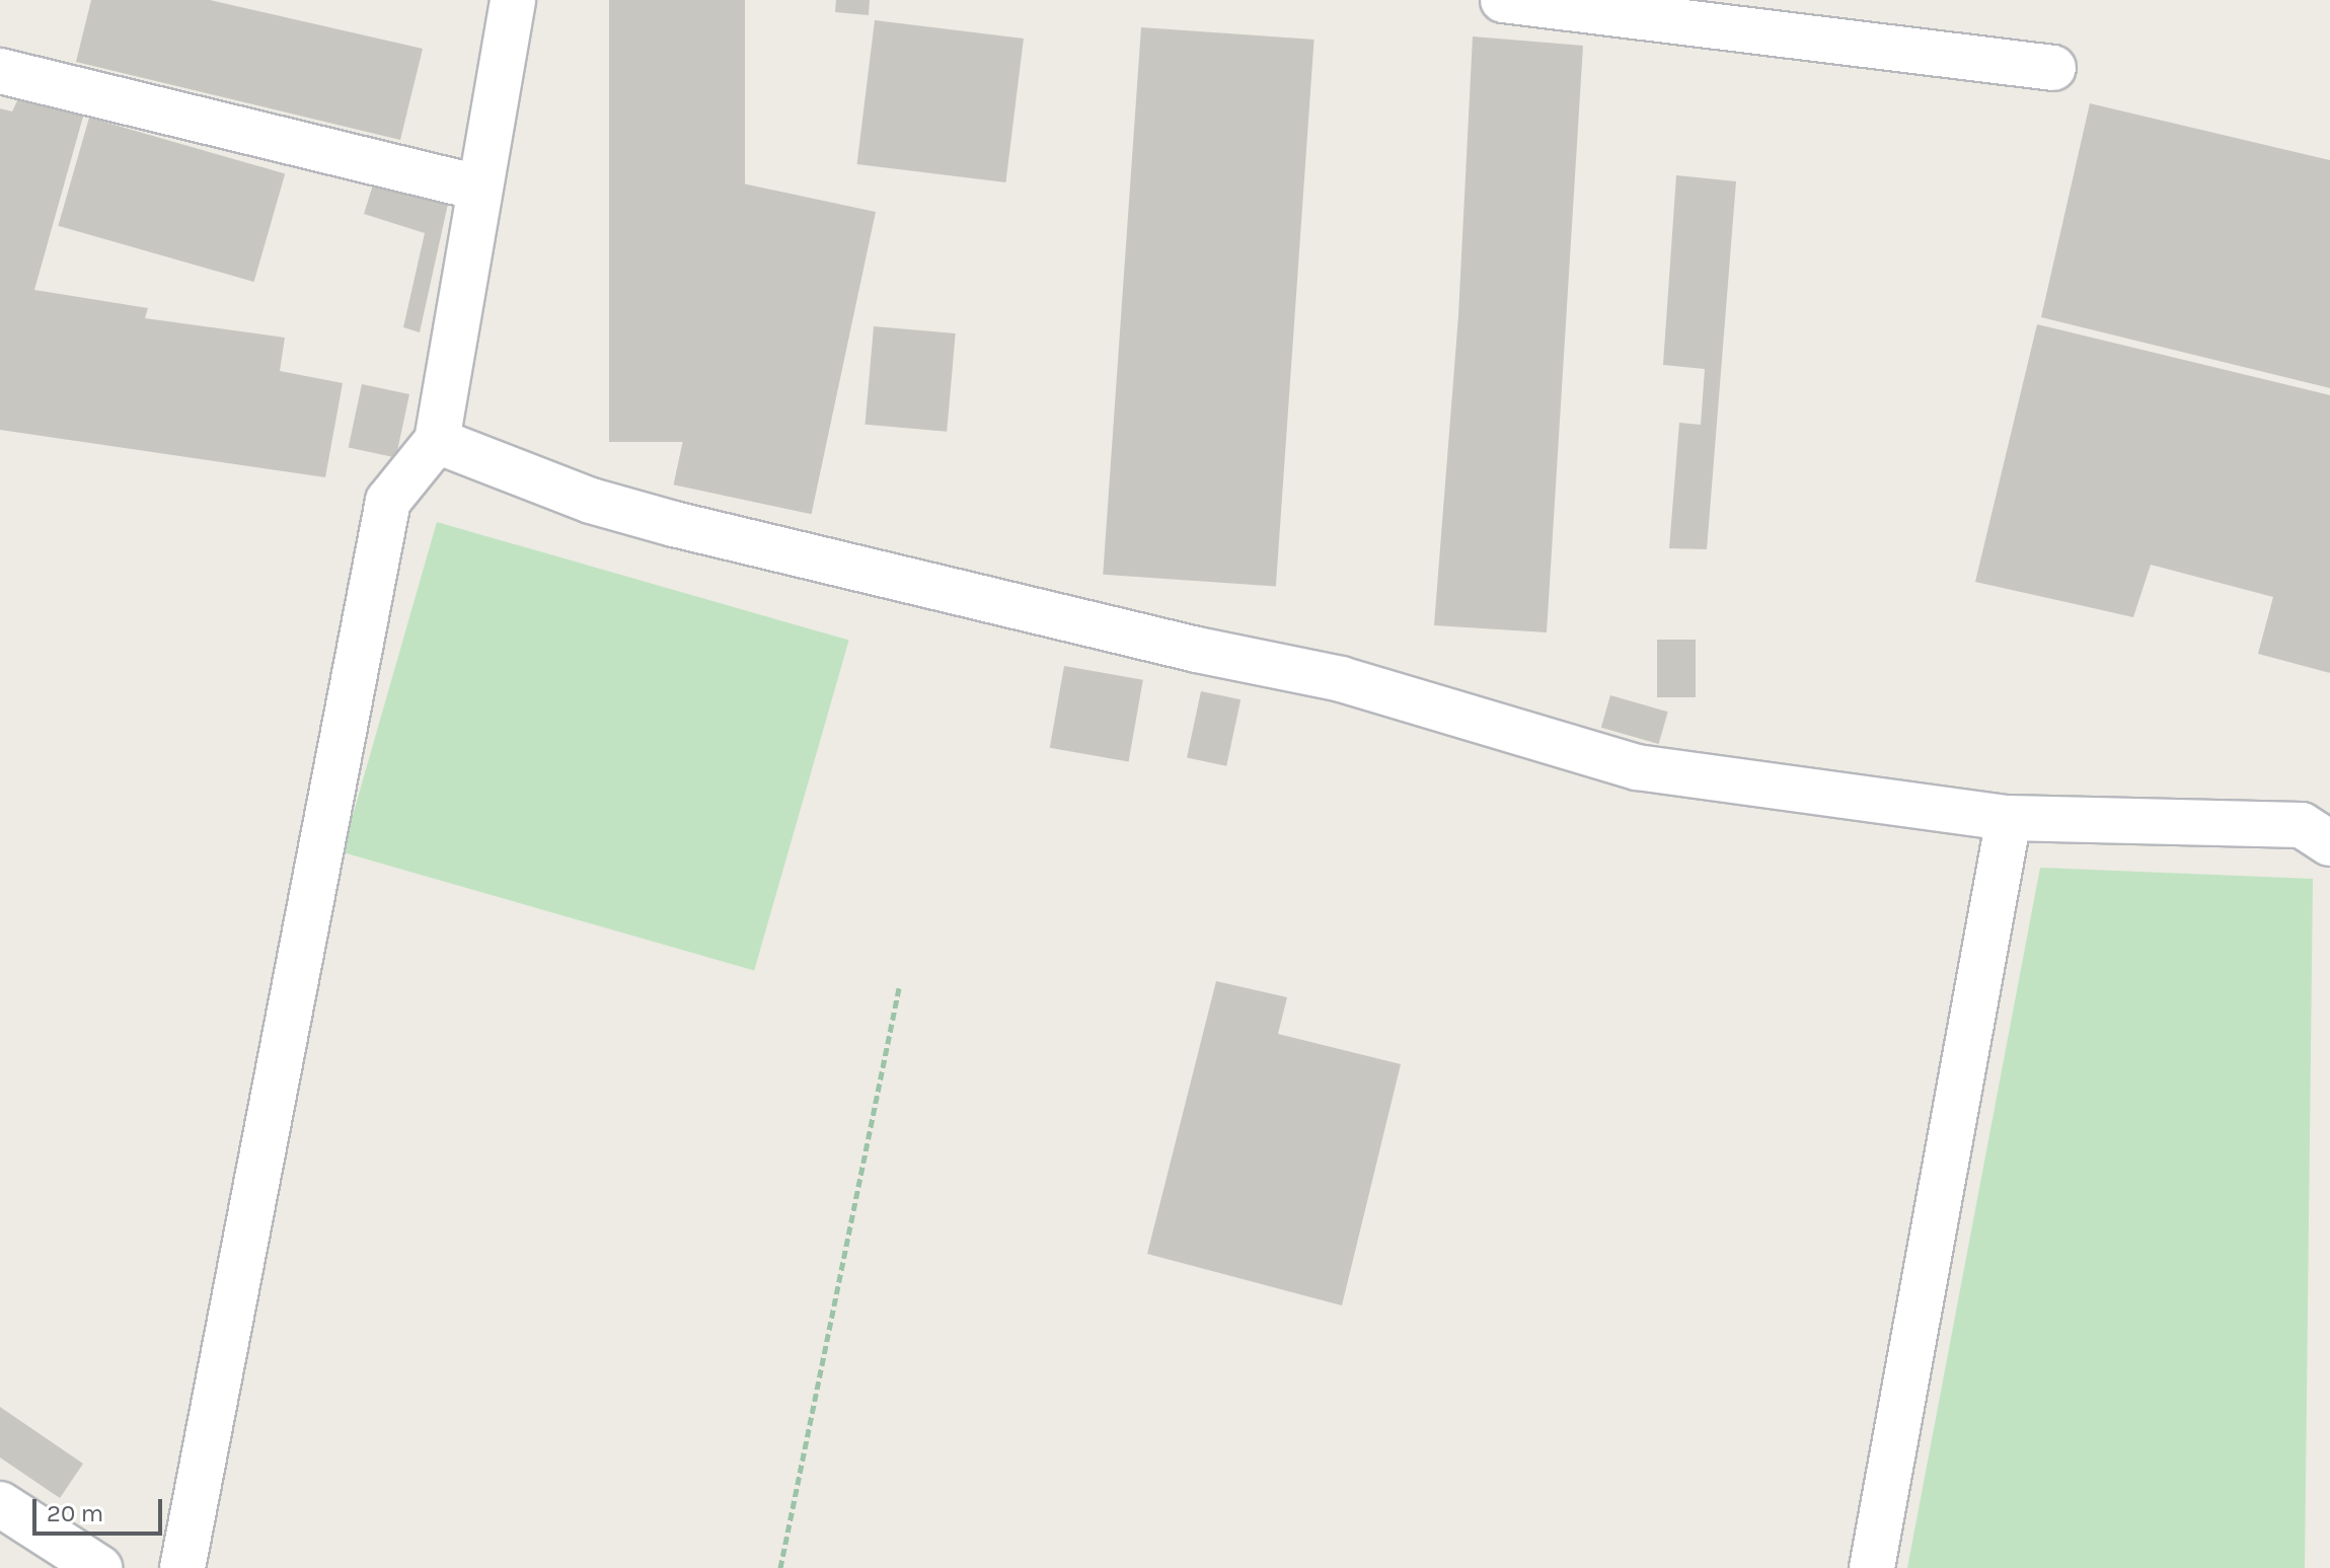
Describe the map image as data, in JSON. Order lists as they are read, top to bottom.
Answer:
{
  "scale_bar": "20 m"
}
